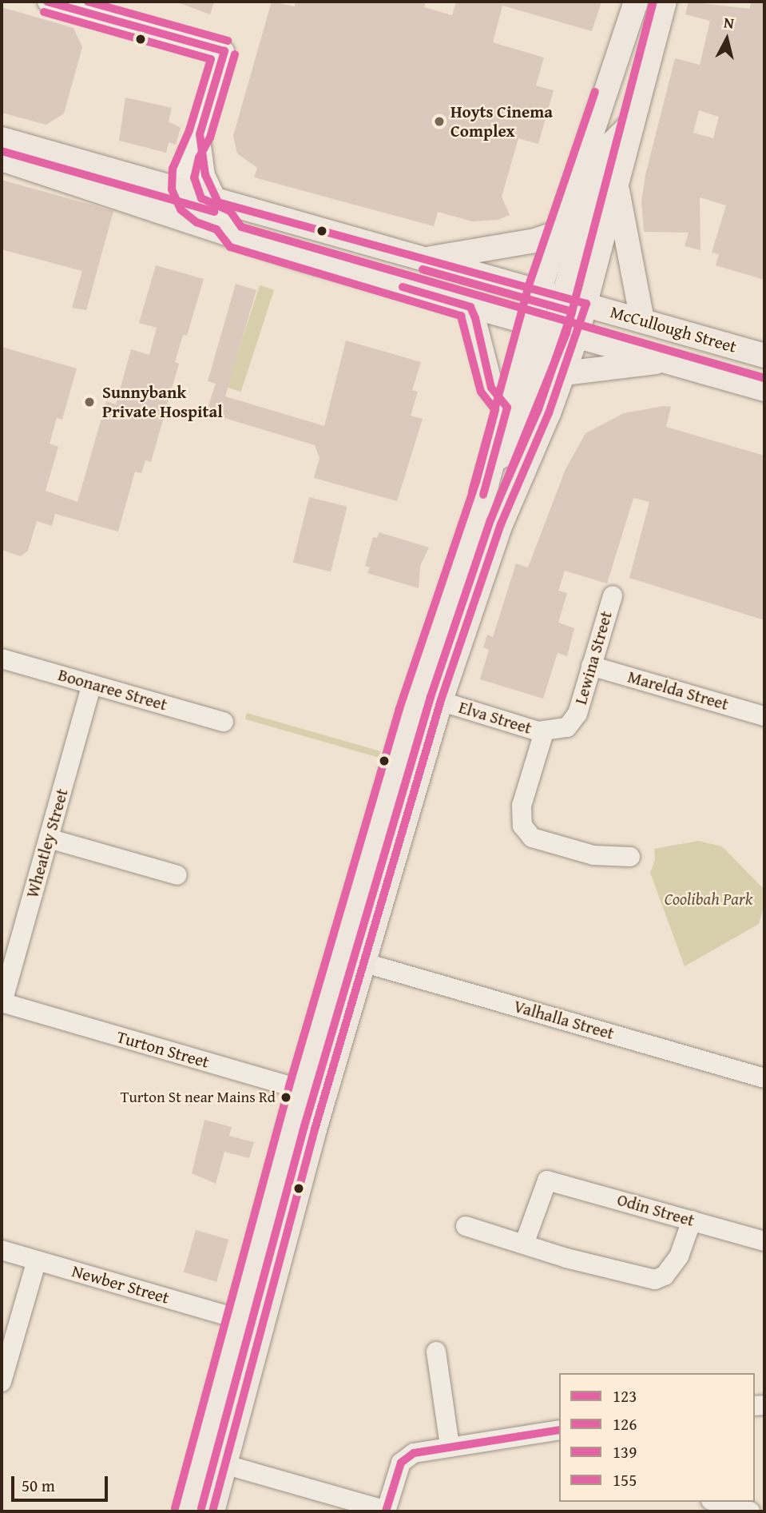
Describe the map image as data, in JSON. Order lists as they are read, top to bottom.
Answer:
{
  "streets": {
    "main road": ["McCullough Street"],
    "street": [
      "Lewina Street",
      "Boonaree Street",
      "Marelda Street",
      "Elva Street",
      "Wheatley Street",
      "Valhalla Street",
      "Turton Street",
      "Odin Street",
      "Newber Street"
    ]
  },
  "crossings": [
    ["Lewina Street", "Marelda Street"],
    ["Lewina Street", "Elva Street"],
    ["Boonaree Street", "Wheatley Street"],
    ["Wheatley Street", "Turton Street"]
  ],
  "parks": ["Coolibah Park"],
  "places": ["Hoyts Cinema Complex", "Sunnybank Private Hospital", "Turton St near Mains Rd"],
  "lines": [
    "transit line 123",
    "transit line 139",
    "transit line 155",
    "transit line 126"
  ],
  "legend": [
    "123",
    "126",
    "139",
    "155"
  ],
  "scale_bar": "50 m",
  "north": "top"
}
